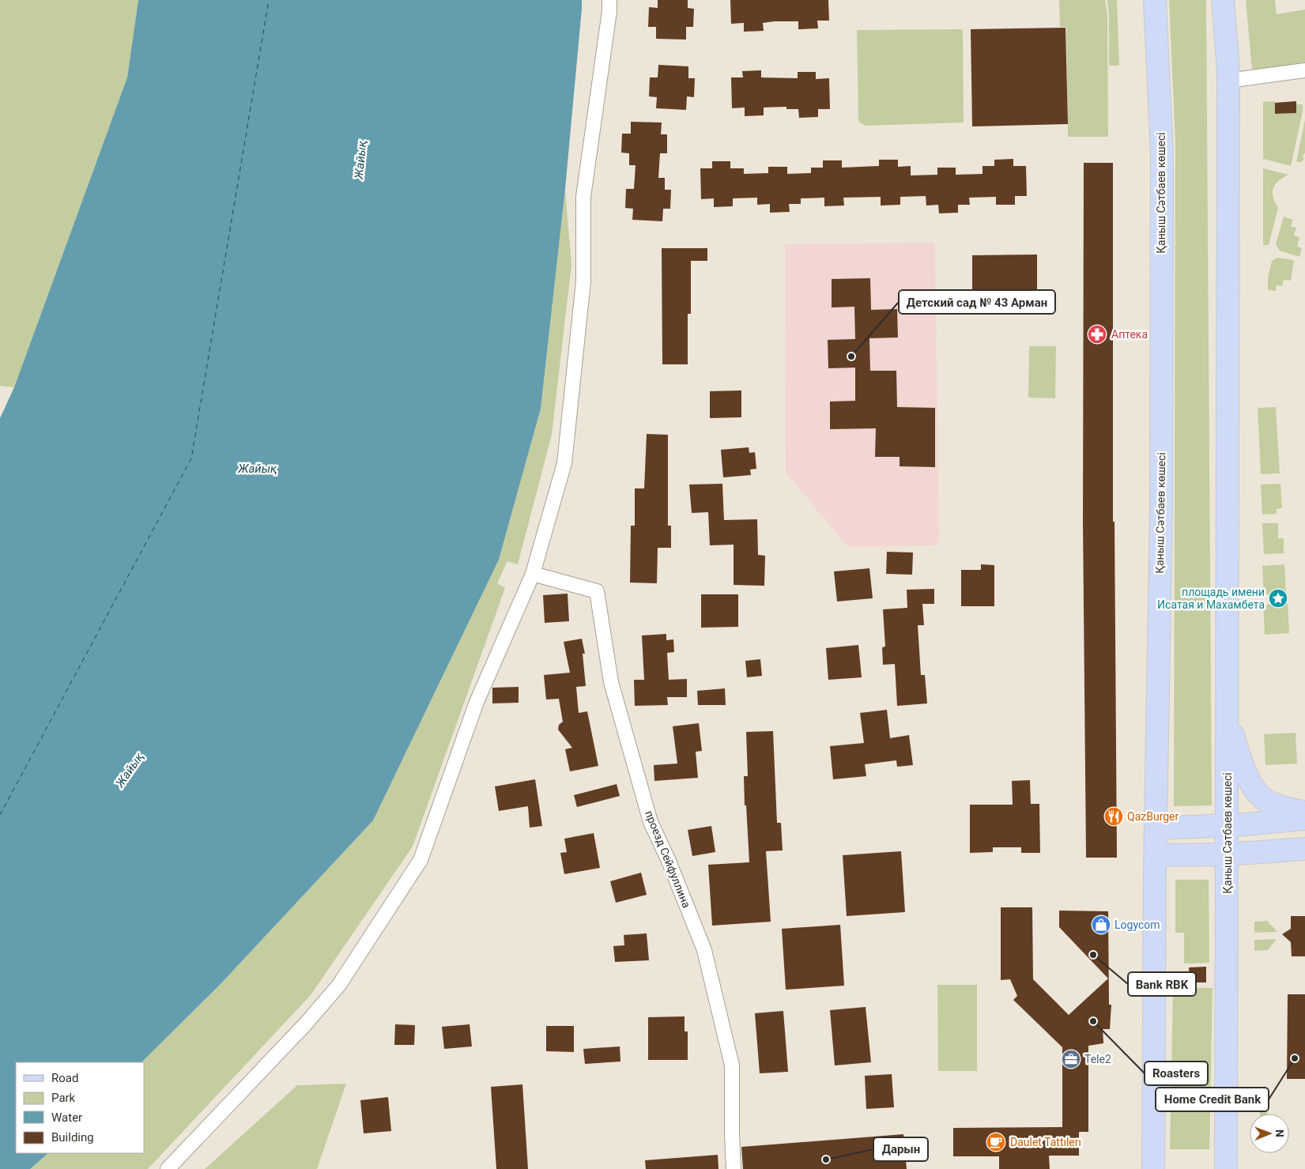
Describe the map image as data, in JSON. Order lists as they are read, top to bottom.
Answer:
{
  "streets": {
    "main road": ["Қаныш Сәтбаев көшесі"],
    "street": ["проезд Сейфуллина"]
  },
  "water": ["Жайық"],
  "places": {
    "pharmacy": ["Аптека"],
    "other": [
      "Детский сад № 43 Арман",
      "Bank RBK",
      "Roasters",
      "Home Credit Bank",
      "Дарын"
    ],
    "place": ["площадь имени Исатая и Махамбета"],
    "restaurant": ["QazBurger"],
    "shop": ["Logycom"],
    "office": ["Tele2"],
    "cafe": ["Daulet Tattılerı"]
  },
  "legend": [
    "Road",
    "Park",
    "Water",
    "Building"
  ],
  "north": "right"
}
